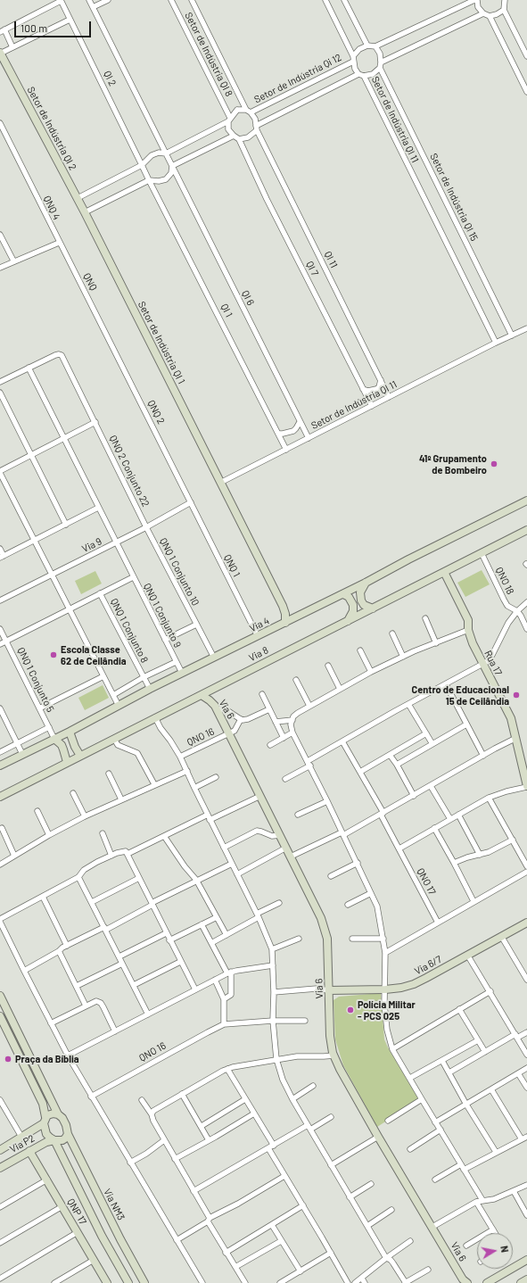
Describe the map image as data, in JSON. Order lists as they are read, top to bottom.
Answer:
{
  "streets": {
    "main road": [
      "Setor de Indústria QI 2",
      "Setor de Indústria QI 1",
      "Via 4",
      "Via 8",
      "Rua 17",
      "Via 6",
      "Via 6/7",
      "Via P2",
      "Via NM3",
      "QNP 17"
    ],
    "street": [
      "Setor de Indústria QI 8",
      "QI 2",
      "Setor de Indústria Qi 12",
      "Setor de Indústria QI 11",
      "Setor de Indústria QI 15",
      "QNQ 4",
      "QI 11",
      "QI 7",
      "QNQ",
      "QI 6",
      "QI 1",
      "QNQ 2",
      "QNQ 2 Conjunto 22",
      "Via 9",
      "QNQ 1",
      "QNQ 1 Conjunto 10",
      "QNO 18",
      "QNQ 1 Conjunto 9",
      "QNQ 1 Conjunto 8",
      "QNQ 1 Conjunto 5",
      "QNO 16",
      "QNO 17"
    ]
  },
  "crossings": [
    ["Setor de Indústria QI 8", "Setor de Indústria Qi 12"],
    ["Setor de Indústria QI 8", "QI 11"],
    ["Setor de Indústria QI 8", "QI 7"],
    ["QI 2", "QI 6"],
    ["QI 2", "QI 1"],
    ["Setor de Indústria Qi 12", "Setor de Indústria QI 11"],
    ["Setor de Indústria Qi 12", "Setor de Indústria QI 15"],
    ["Setor de Indústria Qi 12", "QI 11"],
    ["Setor de Indústria Qi 12", "QI 7"],
    ["Setor de Indústria QI 11", "Setor de Indústria QI 15"],
    ["Setor de Indústria QI 11", "QI 11"],
    ["Setor de Indústria QI 11", "QI 7"],
    ["Setor de Indústria QI 11", "QI 6"],
    ["Setor de Indústria QI 11", "QI 1"],
    ["Setor de Indústria QI 11", "Setor de Indústria QI 1"],
    ["Setor de Indústria QI 2", "Setor de Indústria QI 1"],
    ["QNQ 4", "QNQ"],
    ["QI 11", "QI 7"],
    ["QNQ", "QNQ 2"],
    ["QI 6", "QI 1"],
    ["QNQ 2", "Via 9"],
    ["QNQ 2", "QNQ 1"],
    ["QNQ 2 Conjunto 22", "Via 9"],
    ["QNQ 2 Conjunto 22", "QNQ 1 Conjunto 10"],
    ["Via 9", "QNQ 1"],
    ["Via 9", "QNQ 1 Conjunto 10"],
    ["QNQ 1", "Via 4"],
    ["QNO 18", "Via 8"],
    ["Via 8", "Rua 17"],
    ["Via 8", "Via 6"],
    ["Via 8", "QNO 16"],
    ["Via 6", "QNO 16"],
    ["Via 6", "Via 6/7"],
    ["Via P2", "Via NM3"],
    ["Via P2", "QNP 17"]
  ],
  "places": [
    "41º Grupamento de Bombeiro",
    "Escola Classe 62 de Ceilândia",
    "Centro de Educacional 15 de Ceilândia",
    "Polícia Militar - PCS 025",
    "Praça da Bíblia"
  ],
  "scale_bar": "100 m",
  "north": "right"
}
